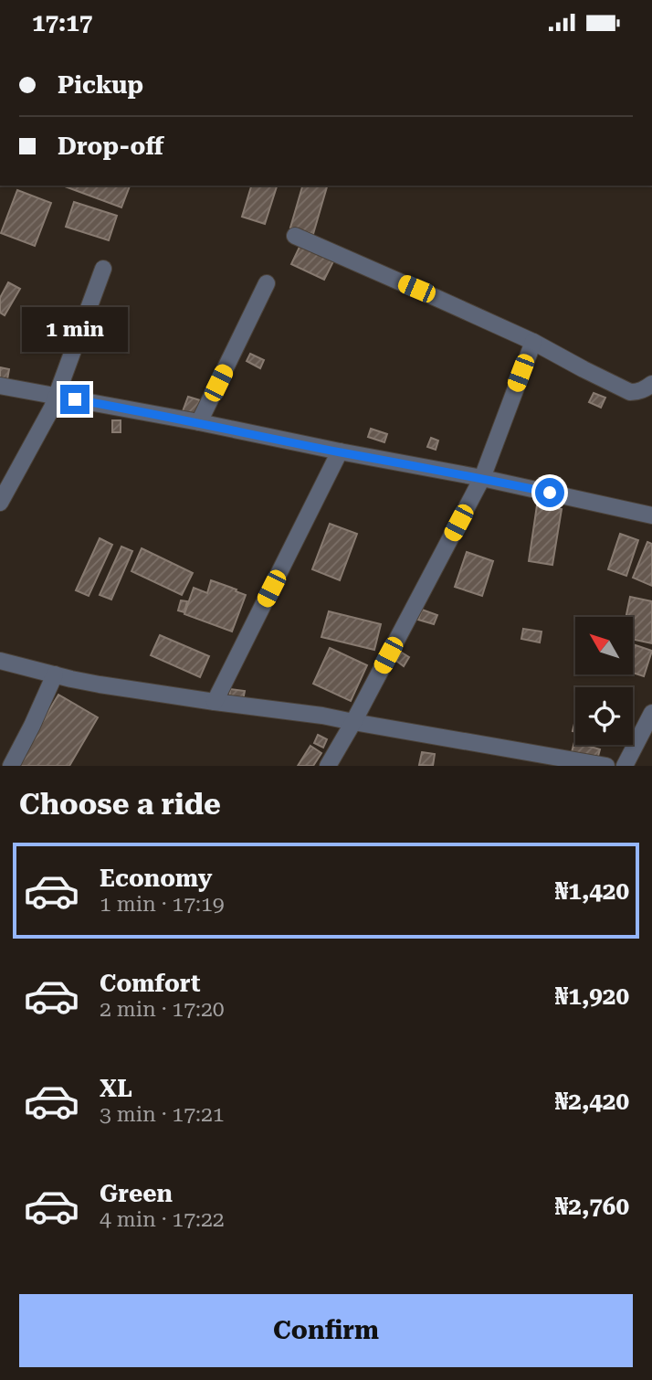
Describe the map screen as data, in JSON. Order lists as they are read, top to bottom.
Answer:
{
  "north": "top left",
  "page": {
    "status": "17:17",
    "banner": ["Pickup", "Drop-off"],
    "bubble": "1 min",
    "heading": "Choose a ride",
    "list": [
      {
        "name": "Economy",
        "note": "1 min · 17:19",
        "value": "₦1,420"
      },
      {
        "name": "Comfort",
        "note": "2 min · 17:20",
        "value": "₦1,920"
      },
      {
        "name": "XL",
        "note": "3 min · 17:21",
        "value": "₦2,420"
      },
      {
        "name": "Green",
        "note": "4 min · 17:22",
        "value": "₦2,760"
      }
    ],
    "buttons": "Confirm"
  }
}
